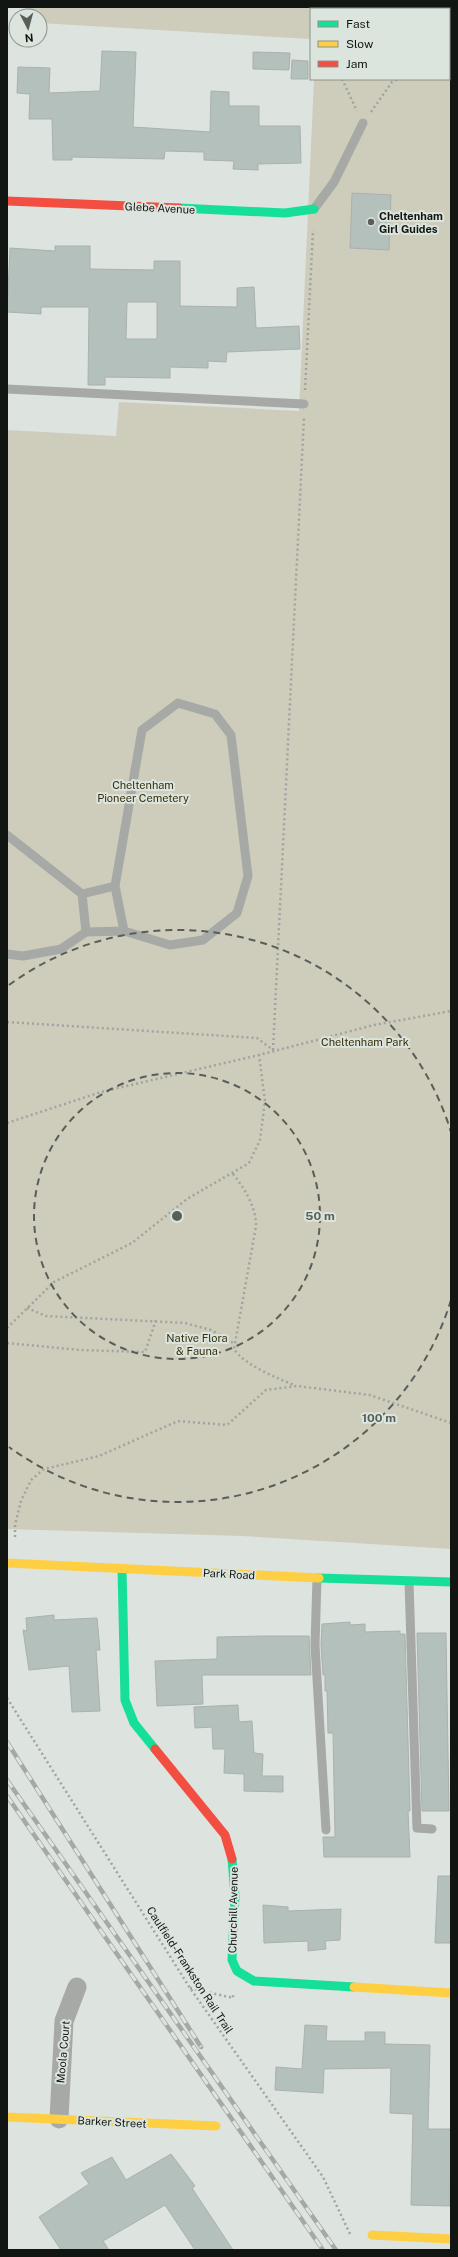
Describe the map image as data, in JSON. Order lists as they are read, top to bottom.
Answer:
{
  "streets": {
    "street": [
      "Glebe Avenue",
      "Park Road",
      "Churchill Avenue",
      "Moola Court",
      "Barker Street"
    ],
    "path": ["Caulfield-Frankston Rail Trail"]
  },
  "crossings": [
    ["Park Road", "Churchill Avenue"],
    ["Moola Court", "Barker Street"]
  ],
  "parks": ["Cheltenham Pioneer Cemetery", "Cheltenham Park", "Native Flora & Fauna"],
  "places": ["Cheltenham Girl Guides"],
  "legend": ["Fast", "Slow", "Jam"],
  "north": "bottom",
  "rings": ["50 m", "100 m"]
}
